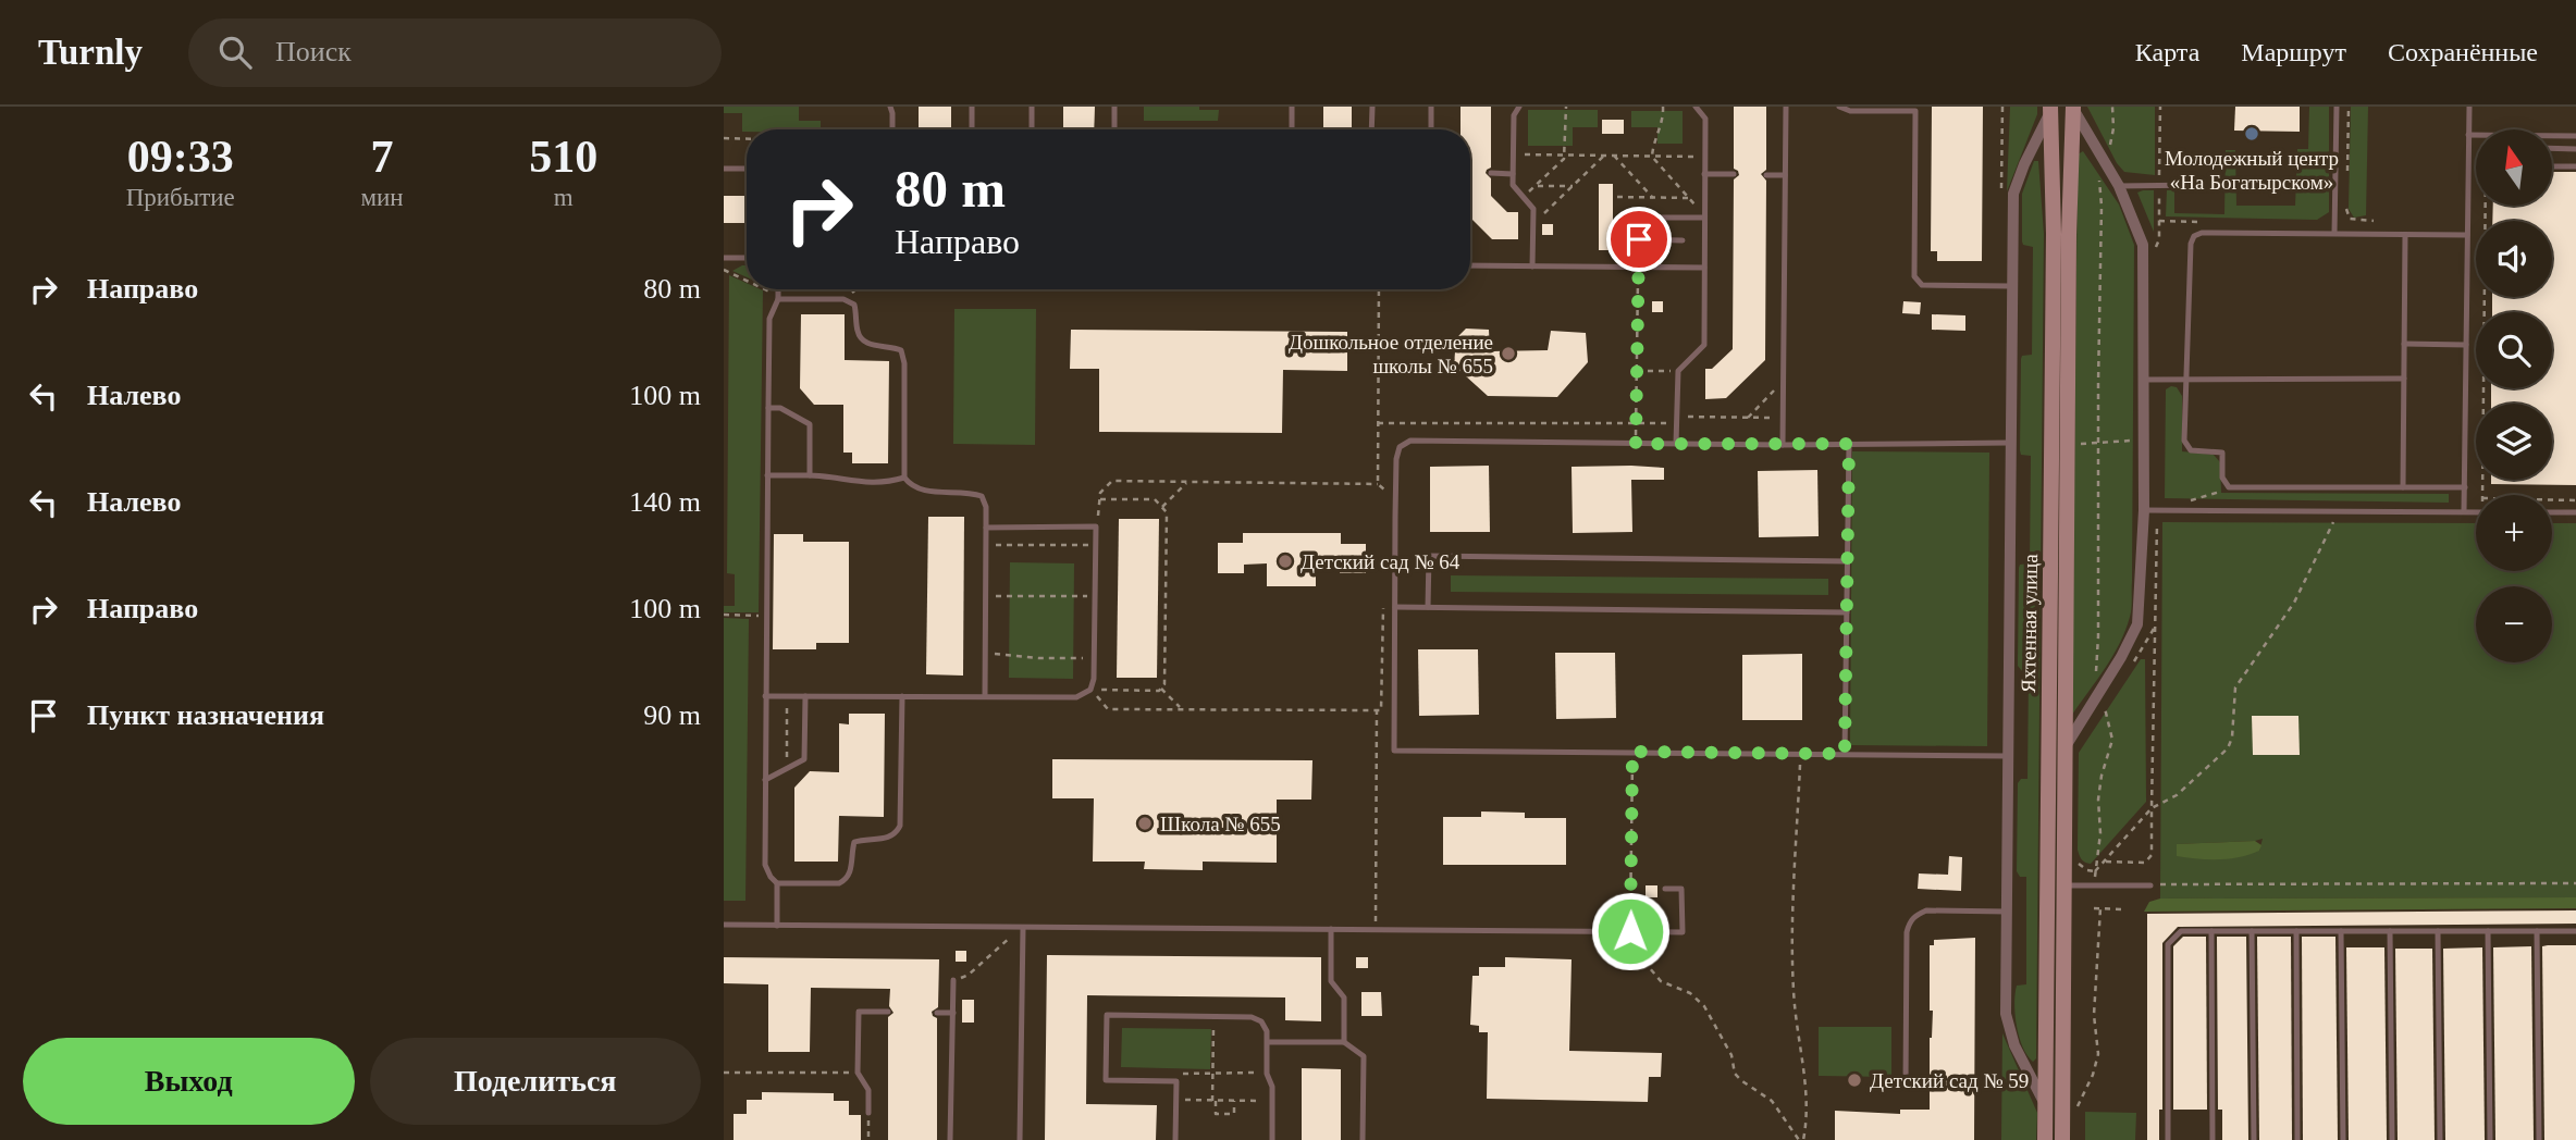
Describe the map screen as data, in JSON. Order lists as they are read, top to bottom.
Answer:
{
  "streets": {
    "street": ["Яхтенная улица"]
  },
  "places": [
    "Молодежный центр «На Богатырском»",
    "Дошкольное отделение школы № 655",
    "Детский сад № 64",
    "Школа № 655",
    "Детский сад № 59"
  ],
  "north": "top",
  "page": {
    "header": "Turnly",
    "search": "Поиск",
    "nav": ["Карта", "Маршрут", "Сохранённые"],
    "eta": [
      "09:33",
      "Прибытие",
      "7",
      "мин",
      "510",
      "m"
    ],
    "map_buttons": ["+", "−"],
    "turn": ["80 m", "Направо"],
    "list": [
      {
        "name": "Направо",
        "value": "80 m"
      },
      {
        "name": "Налево",
        "value": "100 m"
      },
      {
        "name": "Налево",
        "value": "140 m"
      },
      {
        "name": "Направо",
        "value": "100 m"
      },
      {
        "name": "Пункт назначения",
        "value": "90 m"
      }
    ],
    "buttons": ["Выход", "Поделиться"]
  }
}
